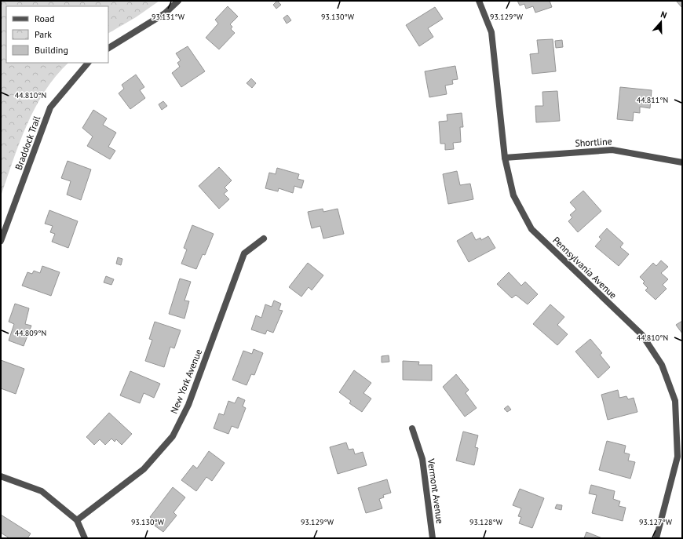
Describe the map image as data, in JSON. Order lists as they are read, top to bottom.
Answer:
{
  "streets": {
    "street": [
      "Shortline",
      "Braddock Trail",
      "Pennsylvania Avenue",
      "New York Avenue",
      "Vermont Avenue"
    ]
  },
  "crossings": [
    ["Shortline", "Pennsylvania Avenue"]
  ],
  "legend": ["Road", "Park", "Building"],
  "north": "top",
  "coordinates": [
    "93.131°W",
    "93.130°W",
    "93.129°W",
    "44.810°N",
    "44.811°N",
    "44.809°N",
    "93.128°W",
    "93.127°W"
  ]
}
